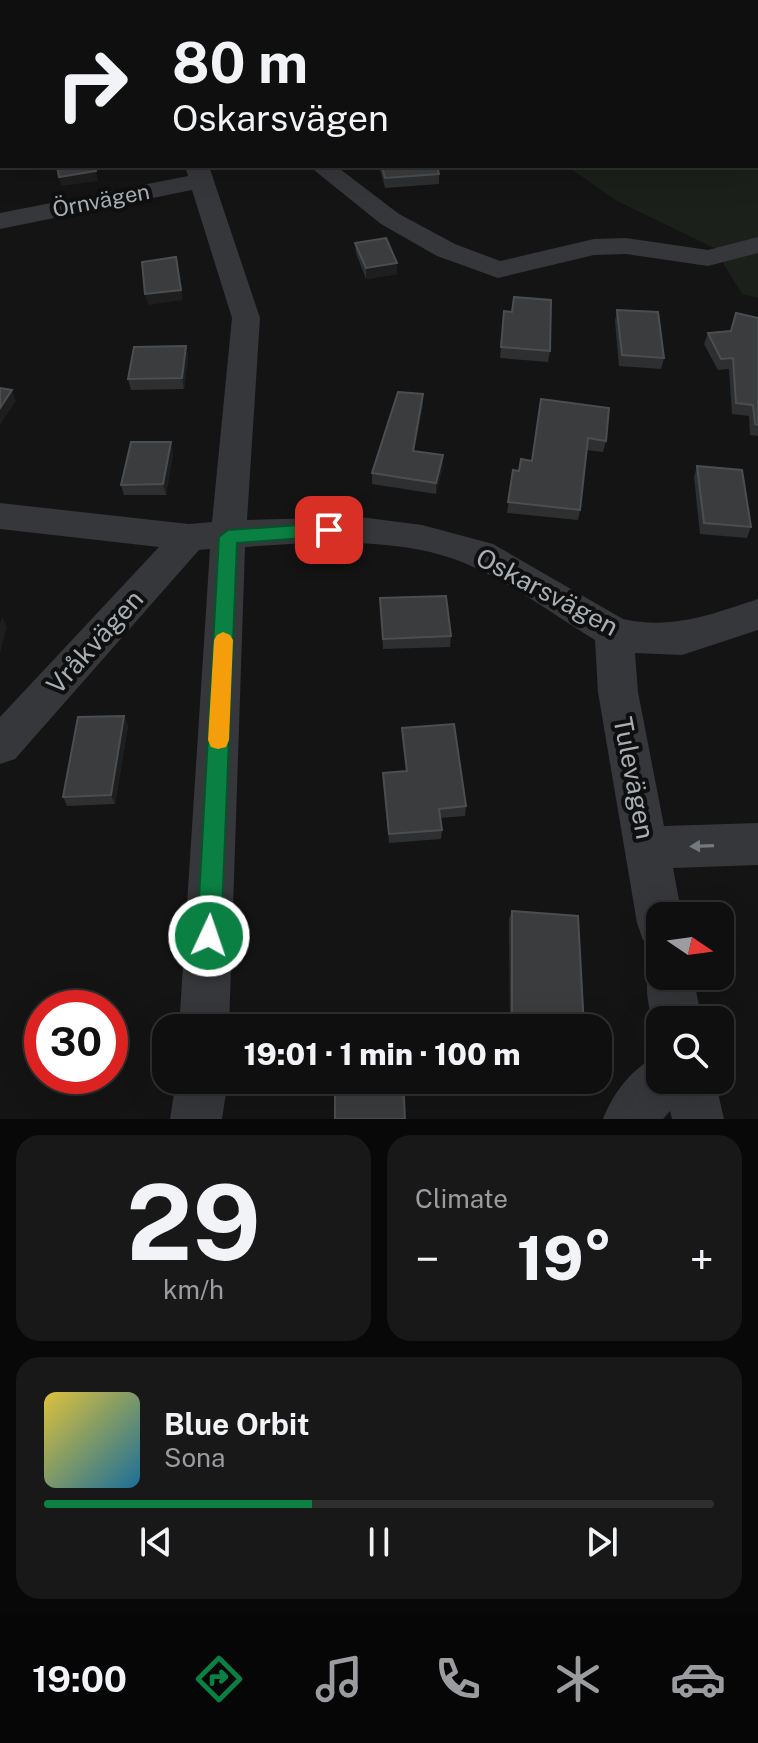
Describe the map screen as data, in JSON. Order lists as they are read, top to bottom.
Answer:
{
  "streets": {
    "street": [
      "Örnvägen",
      "Oskarsvägen",
      "Vråkvägen",
      "Tulevägen"
    ]
  },
  "crossings": [
    ["Oskarsvägen", "Vråkvägen"],
    ["Oskarsvägen", "Tulevägen"]
  ],
  "north": "right",
  "page": {
    "turn": ["80 m", "Oskarsvägen"],
    "limit": "30",
    "trip": "19:01 · 1 min · 100 m",
    "tile": [
      ["29", "km/h"],
      "Climate"
    ],
    "heat": ["−", "19°", "+"],
    "song": ["Blue Orbit", "Sona"],
    "tabs": "19:00"
  }
}
